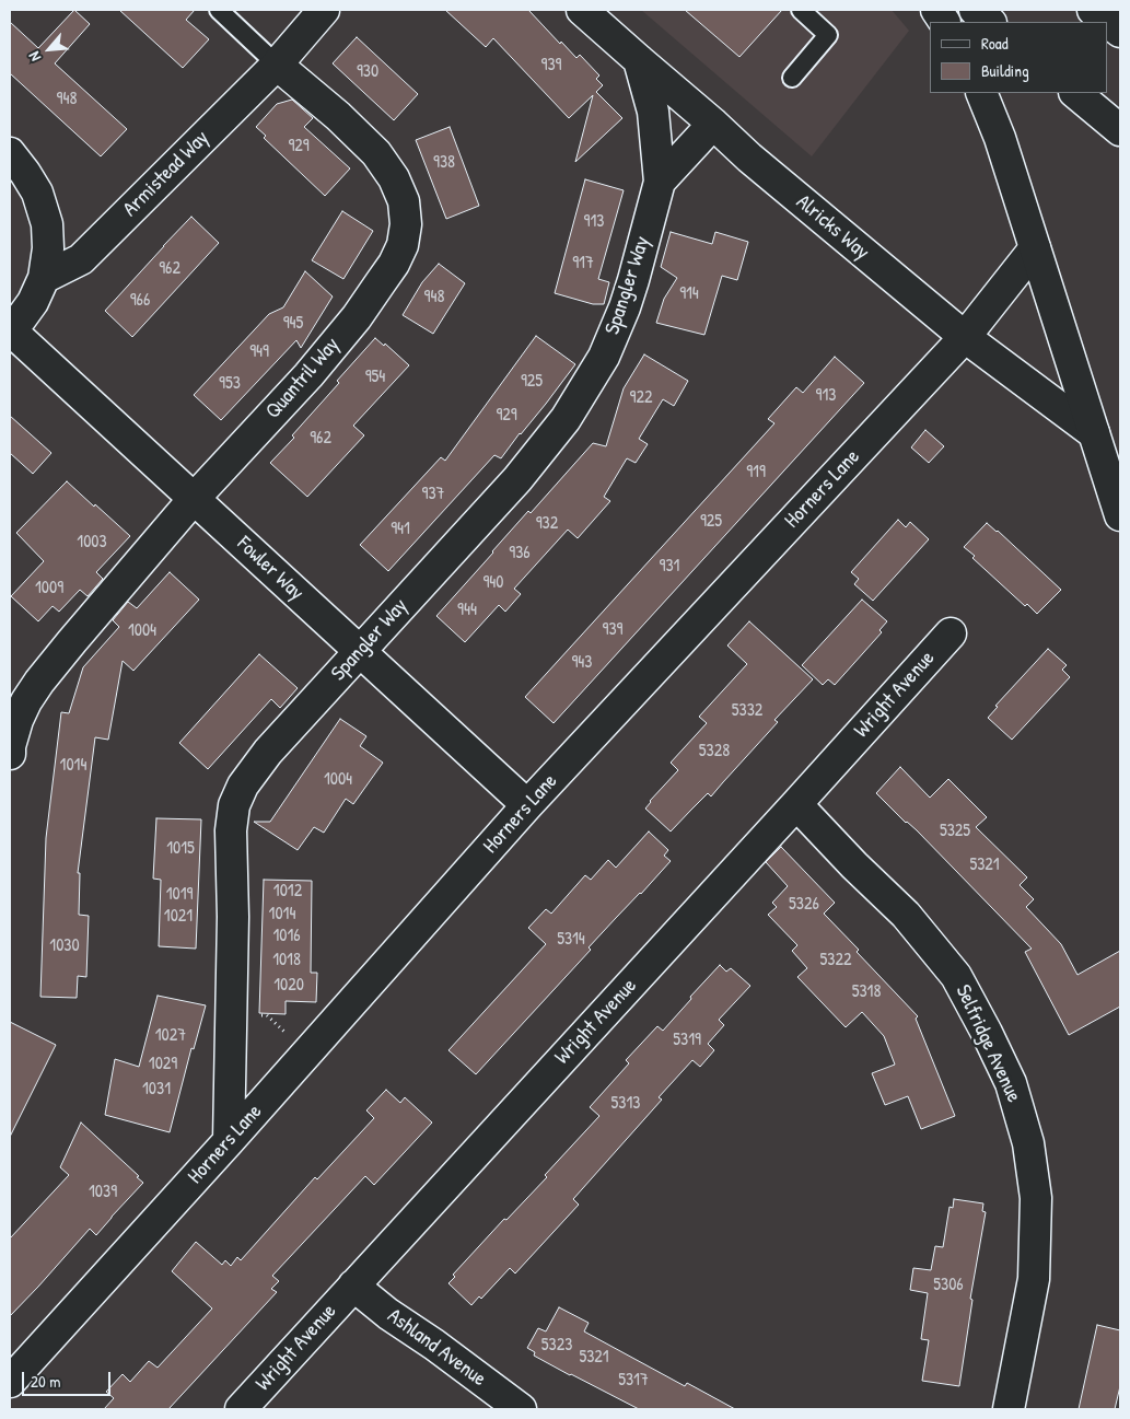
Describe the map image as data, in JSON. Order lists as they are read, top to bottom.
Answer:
{
  "streets": {
    "street": [
      "Armistead Way",
      "Alricks Way",
      "Spangler Way",
      "Quantril Way",
      "Horners Lane",
      "Fowler Way",
      "Wright Avenue",
      "Selfridge Avenue",
      "Ashland Avenue"
    ]
  },
  "crossings": [
    ["Armistead Way", "Quantril Way"],
    ["Alricks Way", "Spangler Way"],
    ["Alricks Way", "Horners Lane"],
    ["Spangler Way", "Horners Lane"],
    ["Spangler Way", "Fowler Way"],
    ["Quantril Way", "Fowler Way"],
    ["Horners Lane", "Fowler Way"],
    ["Wright Avenue", "Selfridge Avenue"],
    ["Wright Avenue", "Ashland Avenue"]
  ],
  "house_numbers": [
    "939",
    "930",
    "948",
    "929",
    "938",
    "913",
    "917",
    "962",
    "914",
    "948",
    "966",
    "945",
    "949",
    "954",
    "925",
    "953",
    "913",
    "922",
    "929",
    "962",
    "919",
    "937",
    "925",
    "932",
    "941",
    "1003",
    "936",
    "931",
    "940",
    "1009",
    "944",
    "939",
    "1004",
    "943",
    "5332",
    "5328",
    "1014",
    "1004",
    "5325",
    "1015",
    "5321",
    "1012",
    "1019",
    "5326",
    "1014",
    "1021",
    "1016",
    "5314",
    "1030",
    "1018",
    "5322",
    "1020",
    "5318",
    "1027",
    "5319",
    "1029",
    "1031",
    "5313",
    "1039",
    "5306",
    "5323",
    "5321",
    "5317"
  ],
  "legend": ["Road", "Building"],
  "scale_bar": "20 m",
  "north": "bottom left"
}
